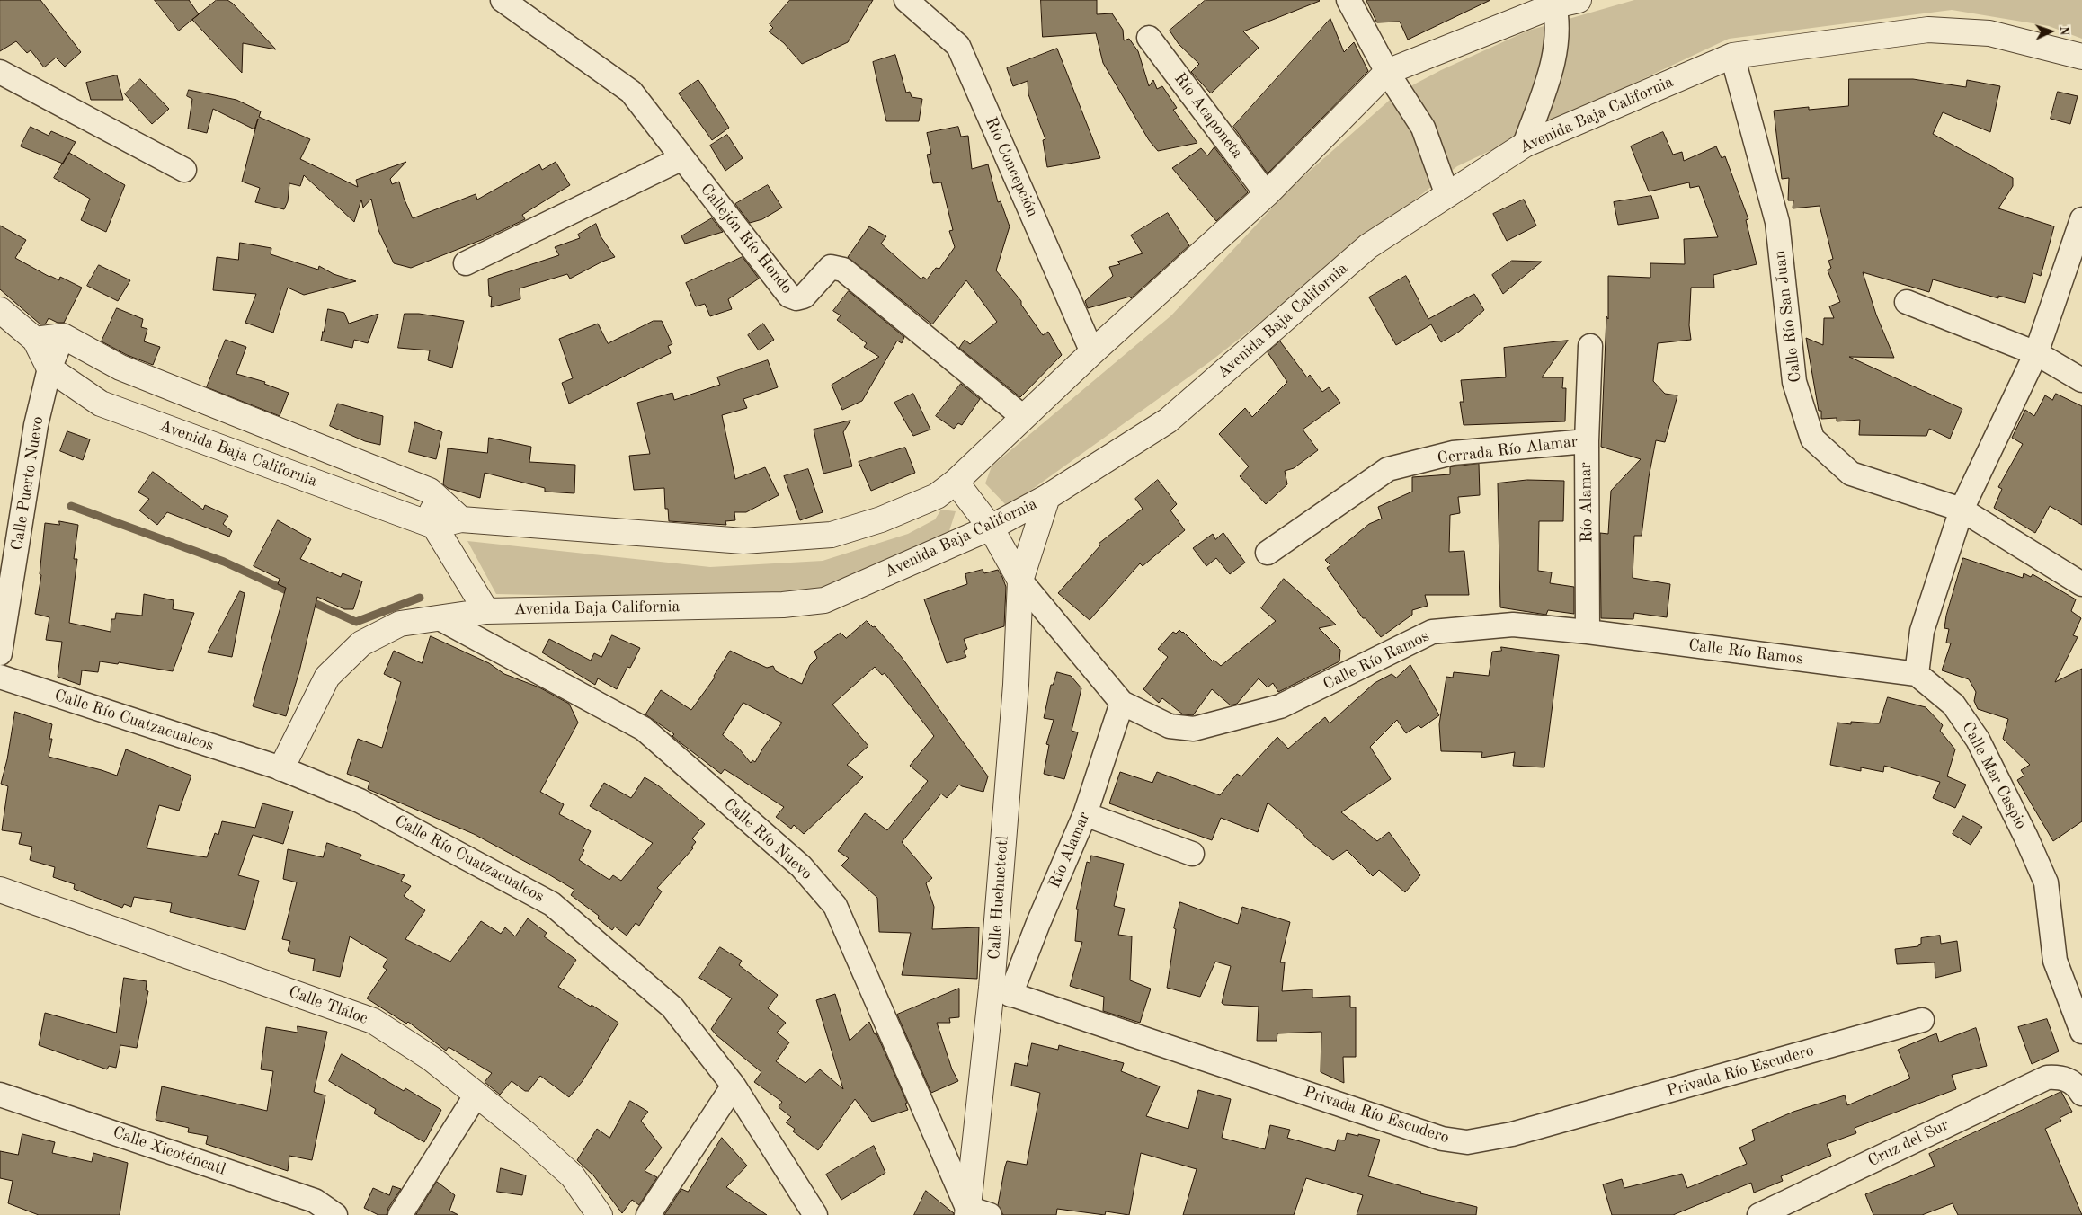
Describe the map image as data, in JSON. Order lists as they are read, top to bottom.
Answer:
{
  "streets": {
    "street": [
      "Avenida Baja California",
      "Río Acaponeta",
      "Río Concepción",
      "Callejón Río Hondo",
      "Calle Río San Juan",
      "Cerrada Río Alamar",
      "Calle Puerto Nuevo",
      "Río Alamar",
      "Calle Río Ramos",
      "Calle Río Cuatzacualcos",
      "Calle Mar Caspio",
      "Calle Río Nuevo",
      "Calle Huehueteotl",
      "Calle Tláloc",
      "Privada Río Escudero",
      "Cruz del Sur",
      "Calle Xicoténcatl"
    ]
  },
  "crossings": [
    ["Avenida Baja California", "Calle Río San Juan"],
    ["Avenida Baja California", "Calle Puerto Nuevo"],
    ["Avenida Baja California", "Calle Río Ramos"],
    ["Avenida Baja California", "Calle Río Cuatzacualcos"],
    ["Avenida Baja California", "Calle Río Nuevo"],
    ["Avenida Baja California", "Calle Huehueteotl"],
    ["Cerrada Río Alamar", "Río Alamar"],
    ["Río Alamar", "Calle Río Ramos"],
    ["Río Alamar", "Calle Huehueteotl"],
    ["Río Alamar", "Privada Río Escudero"],
    ["Calle Río Ramos", "Calle Mar Caspio"],
    ["Calle Río Ramos", "Calle Huehueteotl"],
    ["Calle Río Nuevo", "Calle Huehueteotl"],
    ["Calle Huehueteotl", "Privada Río Escudero"]
  ],
  "north": "right"
}
